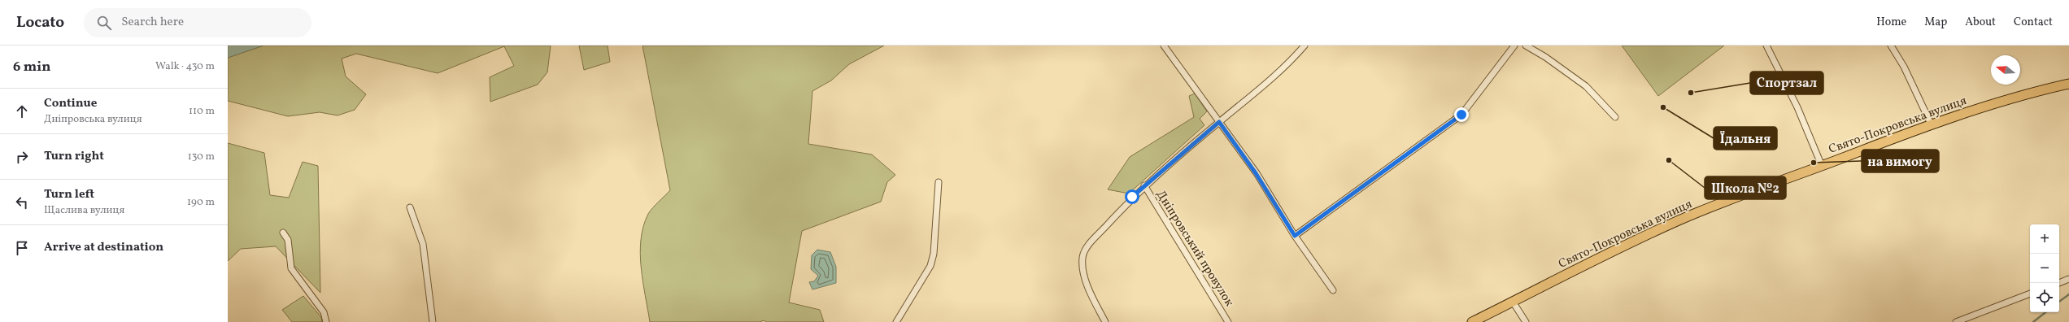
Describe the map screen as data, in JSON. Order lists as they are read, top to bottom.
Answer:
{
  "streets": {
    "main road": ["Свято-Покровська вулиця"],
    "street": ["Дніпровський провулок"]
  },
  "places": [
    "Спортзал",
    "Їдальня",
    "Школа №2",
    "на вимогу"
  ],
  "north": "left",
  "page": {
    "header": "Locato",
    "search": "Search here",
    "nav": [
      "Home",
      "Map",
      "About",
      "Contact"
    ],
    "heading": ["6 min", "Walk · 430 m"],
    "list": [
      ["Continue", "Дніпровська вулиця", "110 m"],
      ["Turn right", "130 m"],
      ["Turn left", "Щаслива вулиця", "190 m"],
      "Arrive at destination"
    ],
    "map_buttons": ["+", "−"]
  }
}
